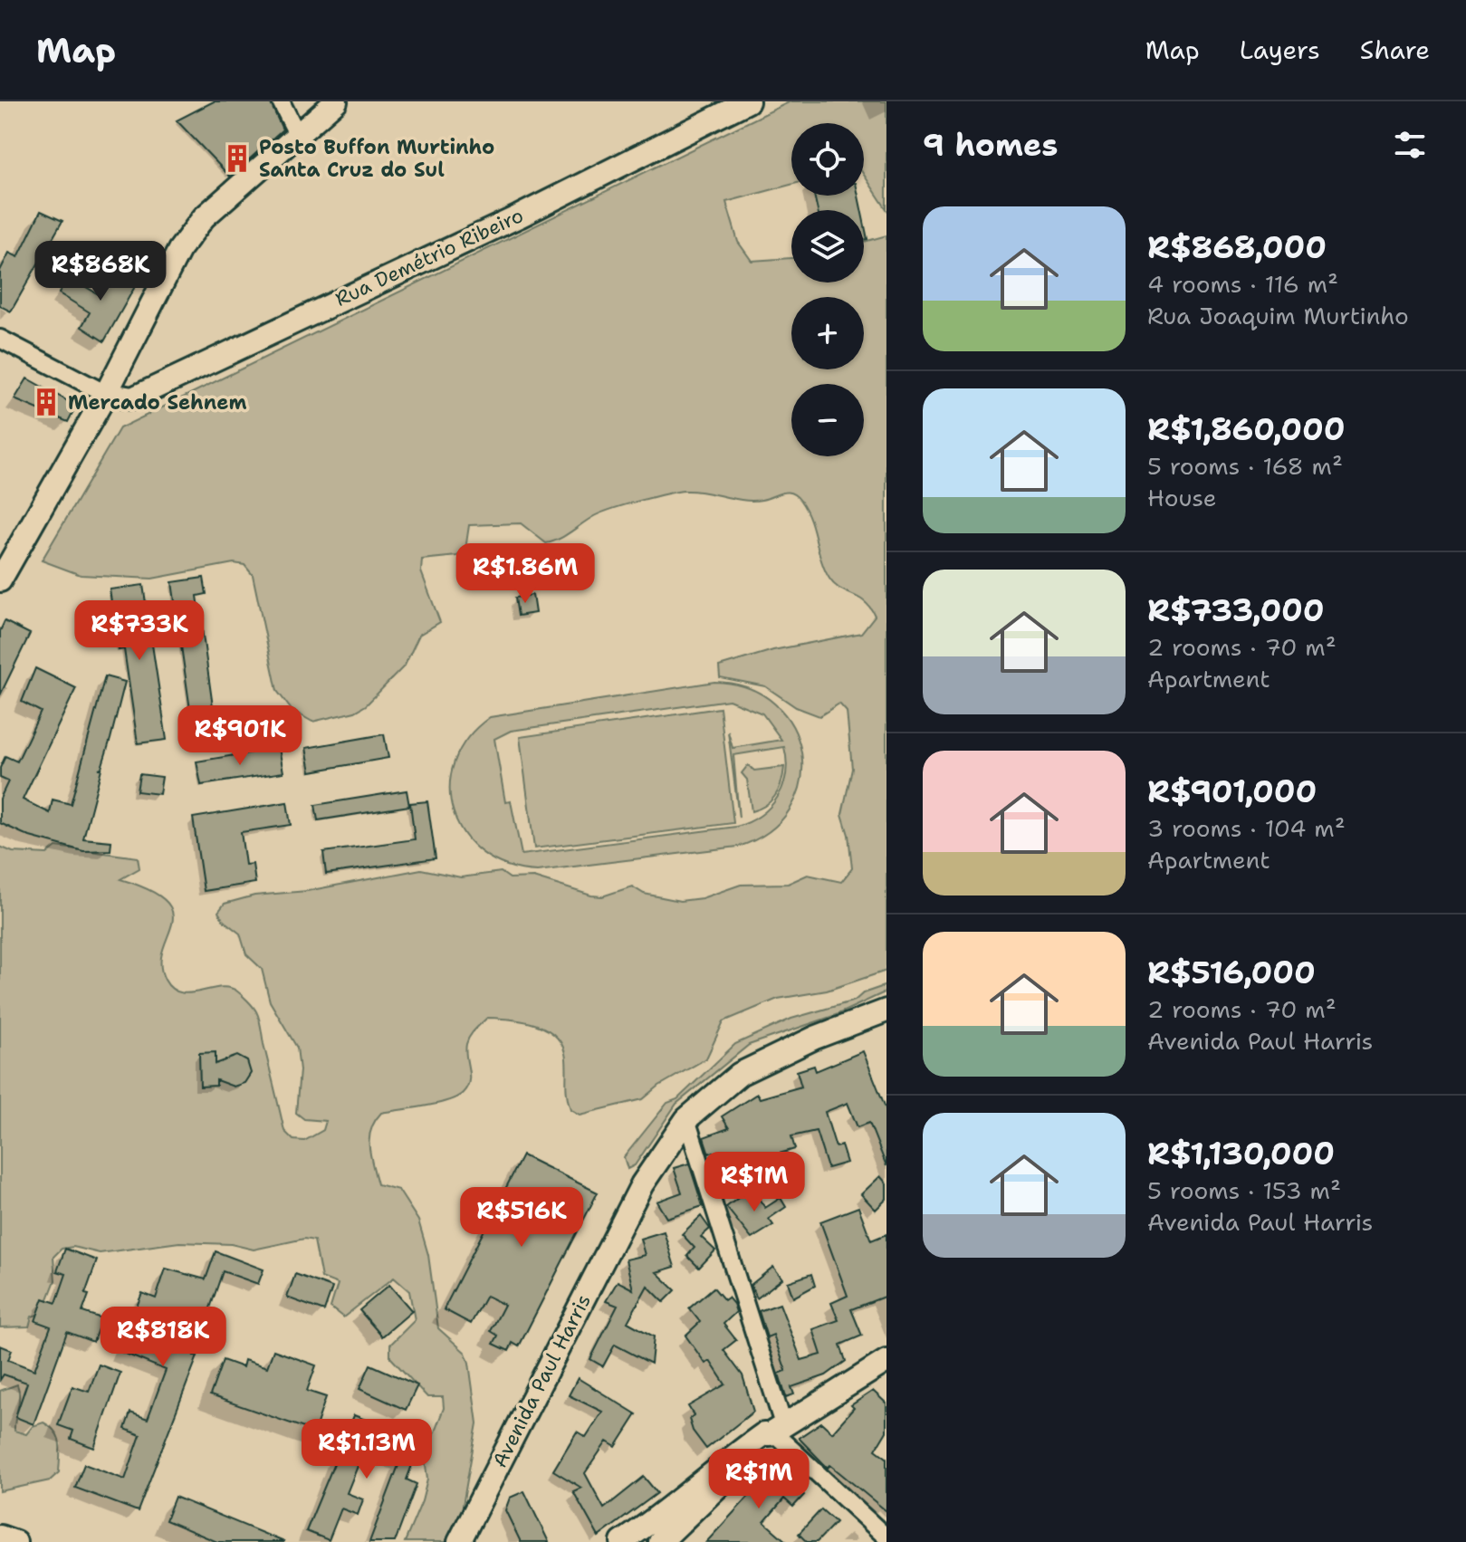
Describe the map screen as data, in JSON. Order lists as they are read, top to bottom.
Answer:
{
  "streets": {
    "main road": ["Rua Demétrio Ribeiro", "Avenida Paul Harris"]
  },
  "places": {
    "building": ["Posto Buffon Murtinho Santa Cruz do Sul", "Mercado Sehnem"]
  },
  "page": {
    "header": "Map",
    "nav": ["Map", "Layers", "Share"],
    "heading": "9 homes",
    "map_buttons": ["+", "−"],
    "list": [
      {
        "name": "R$868,000",
        "note": "4 rooms · 116 m² · Rua Joaquim Murtinho"
      },
      {
        "name": "R$1,860,000",
        "note": "5 rooms · 168 m² · House"
      },
      {
        "name": "R$733,000",
        "note": "2 rooms · 70 m² · Apartment"
      },
      {
        "name": "R$901,000",
        "note": "3 rooms · 104 m² · Apartment"
      },
      {
        "name": "R$516,000",
        "note": "2 rooms · 70 m² · Avenida Paul Harris"
      },
      {
        "name": "R$1,130,000",
        "note": "5 rooms · 153 m² · Avenida Paul Harris"
      }
    ],
    "price": [
      "R$868K",
      "R$1.86M",
      "R$733K",
      "R$901K",
      "R$1M",
      "R$516K",
      "R$818K",
      "R$1.13M",
      "R$1M"
    ]
  }
}
